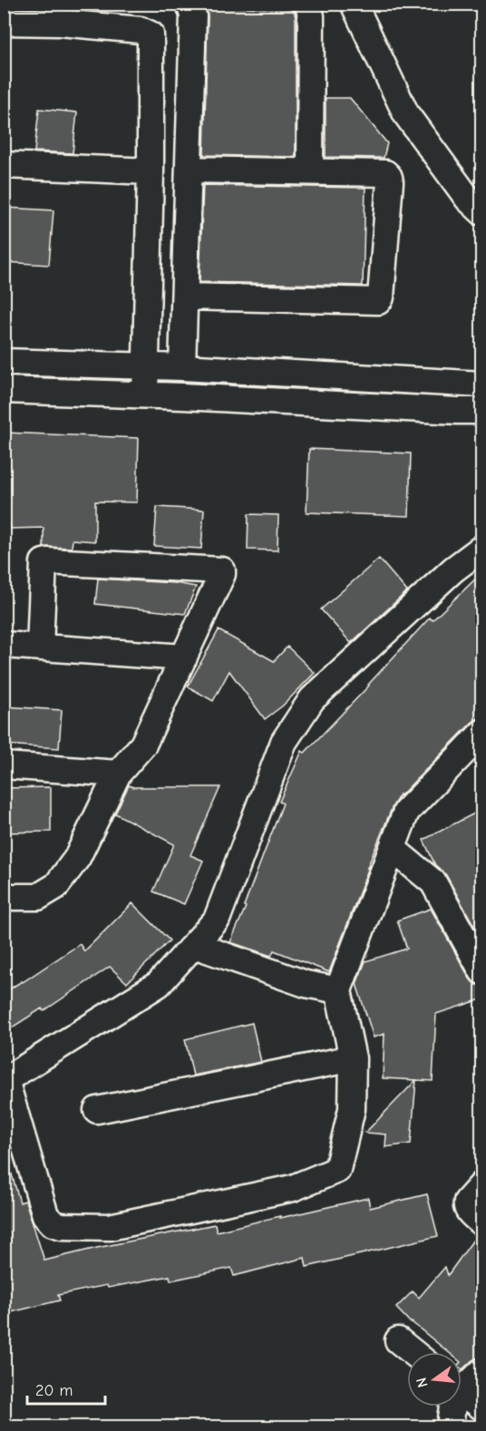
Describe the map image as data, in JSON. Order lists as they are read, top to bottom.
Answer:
{
  "scale_bar": "20 m",
  "north": "left"
}
